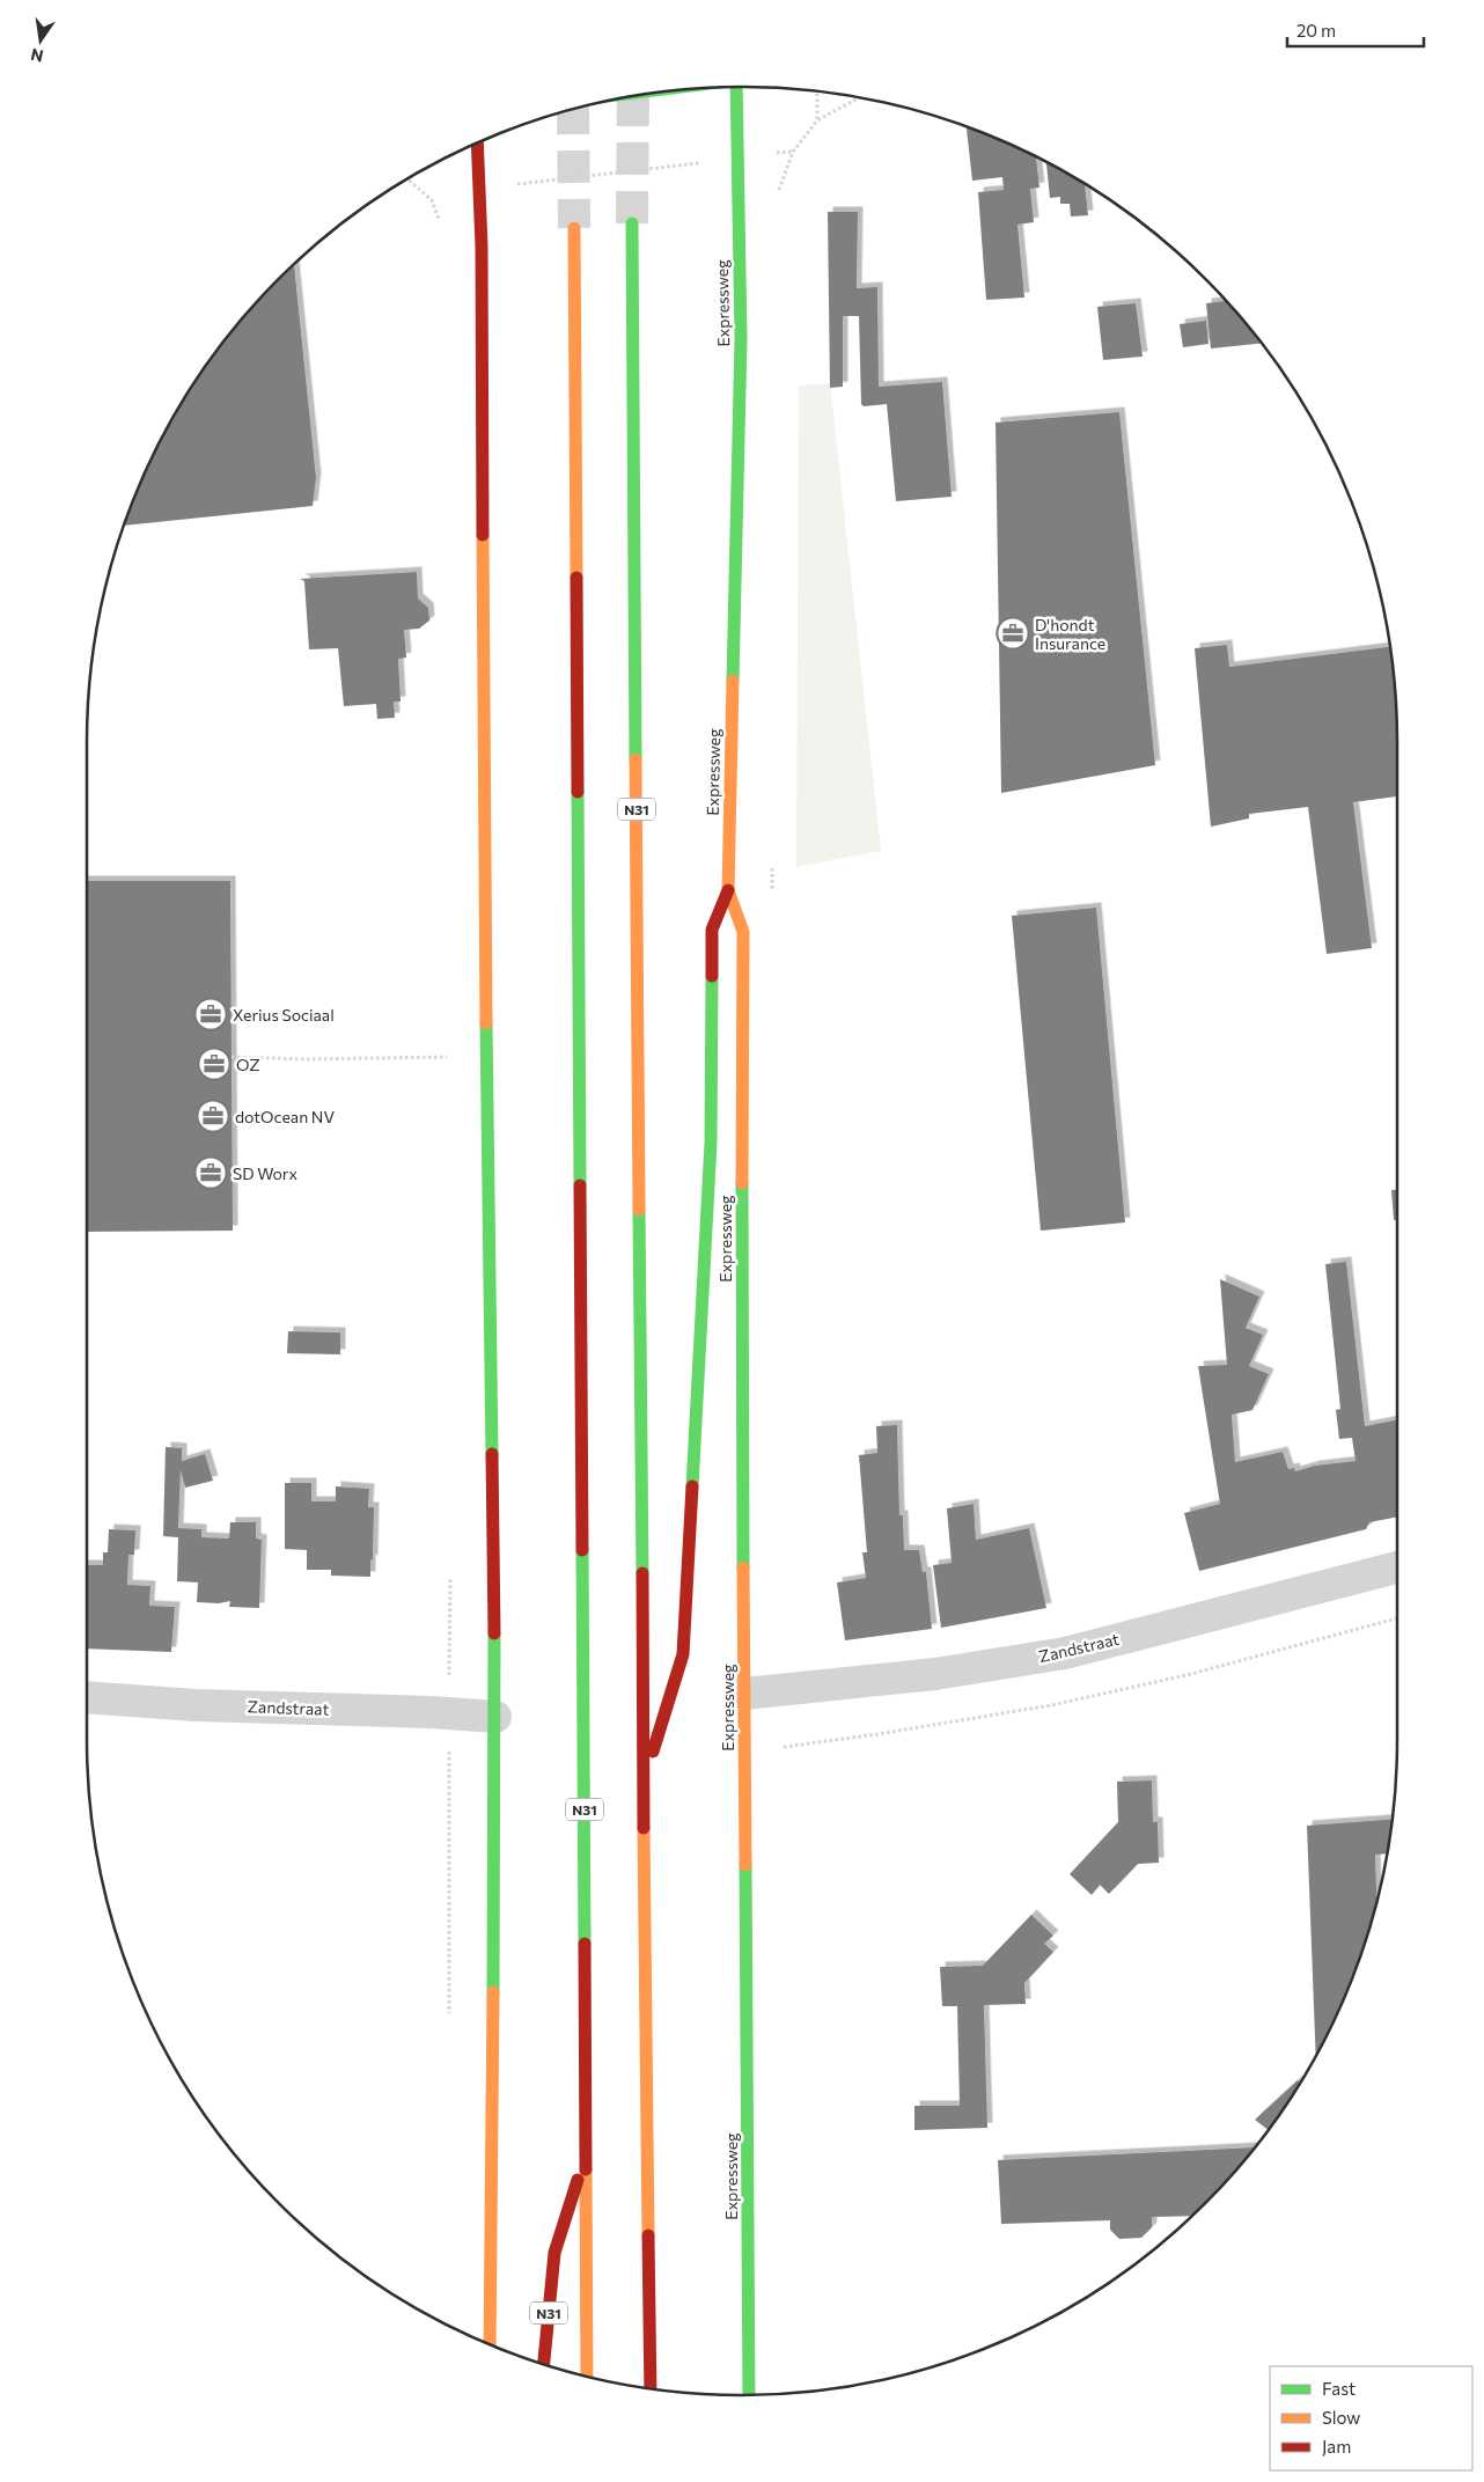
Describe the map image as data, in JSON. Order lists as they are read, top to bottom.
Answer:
{
  "streets": {
    "main road": ["Expressweg", "N31"],
    "street": ["Zandstraat"]
  },
  "crossings": [
    ["Expressweg", "N31"],
    ["Expressweg", "Zandstraat"]
  ],
  "places": {
    "office": [
      "D'hondt Insurance",
      "Xerius Sociaal",
      "OZ",
      "dotOcean NV",
      "SD Worx"
    ]
  },
  "legend": ["Fast", "Slow", "Jam"],
  "scale_bar": "20 m",
  "north": "bottom"
}
